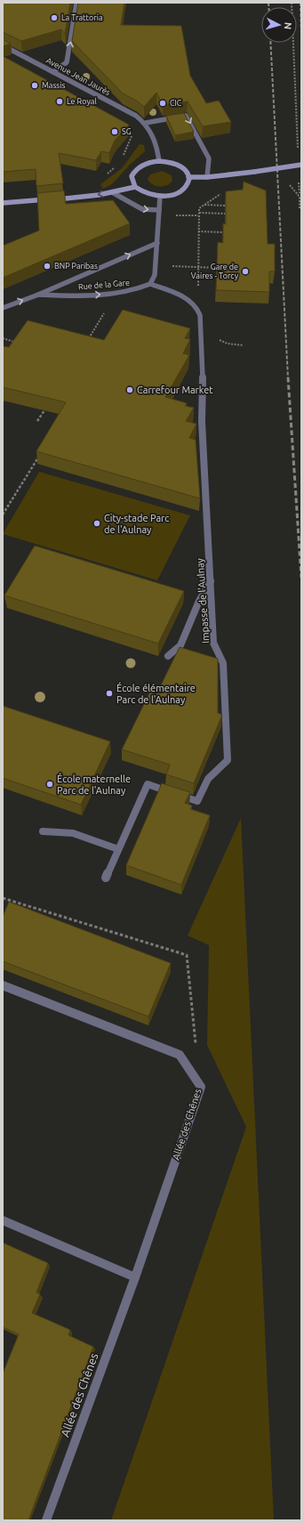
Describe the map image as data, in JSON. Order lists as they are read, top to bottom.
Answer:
{
  "streets": {
    "street": [
      "Avenue Jean Jaurès",
      "Rue de la Gare",
      "Impasse de l'Aulnay",
      "Allée des Chênes"
    ]
  },
  "crossings": [
    ["Rue de la Gare", "Impasse de l'Aulnay"]
  ],
  "one_way": ["Rue de la Gare"],
  "places": [
    "La Trattoria",
    "Massis",
    "Le Royal",
    "CIC",
    "SG",
    "BNP Paribas",
    "Gare de Vaires - Torcy",
    "Carrefour Market",
    "City-stade Parc de l'Aulnay",
    "École élémentaire Parc de l'Aulnay",
    "École maternelle Parc de l'Aulnay"
  ],
  "north": "right"
}
